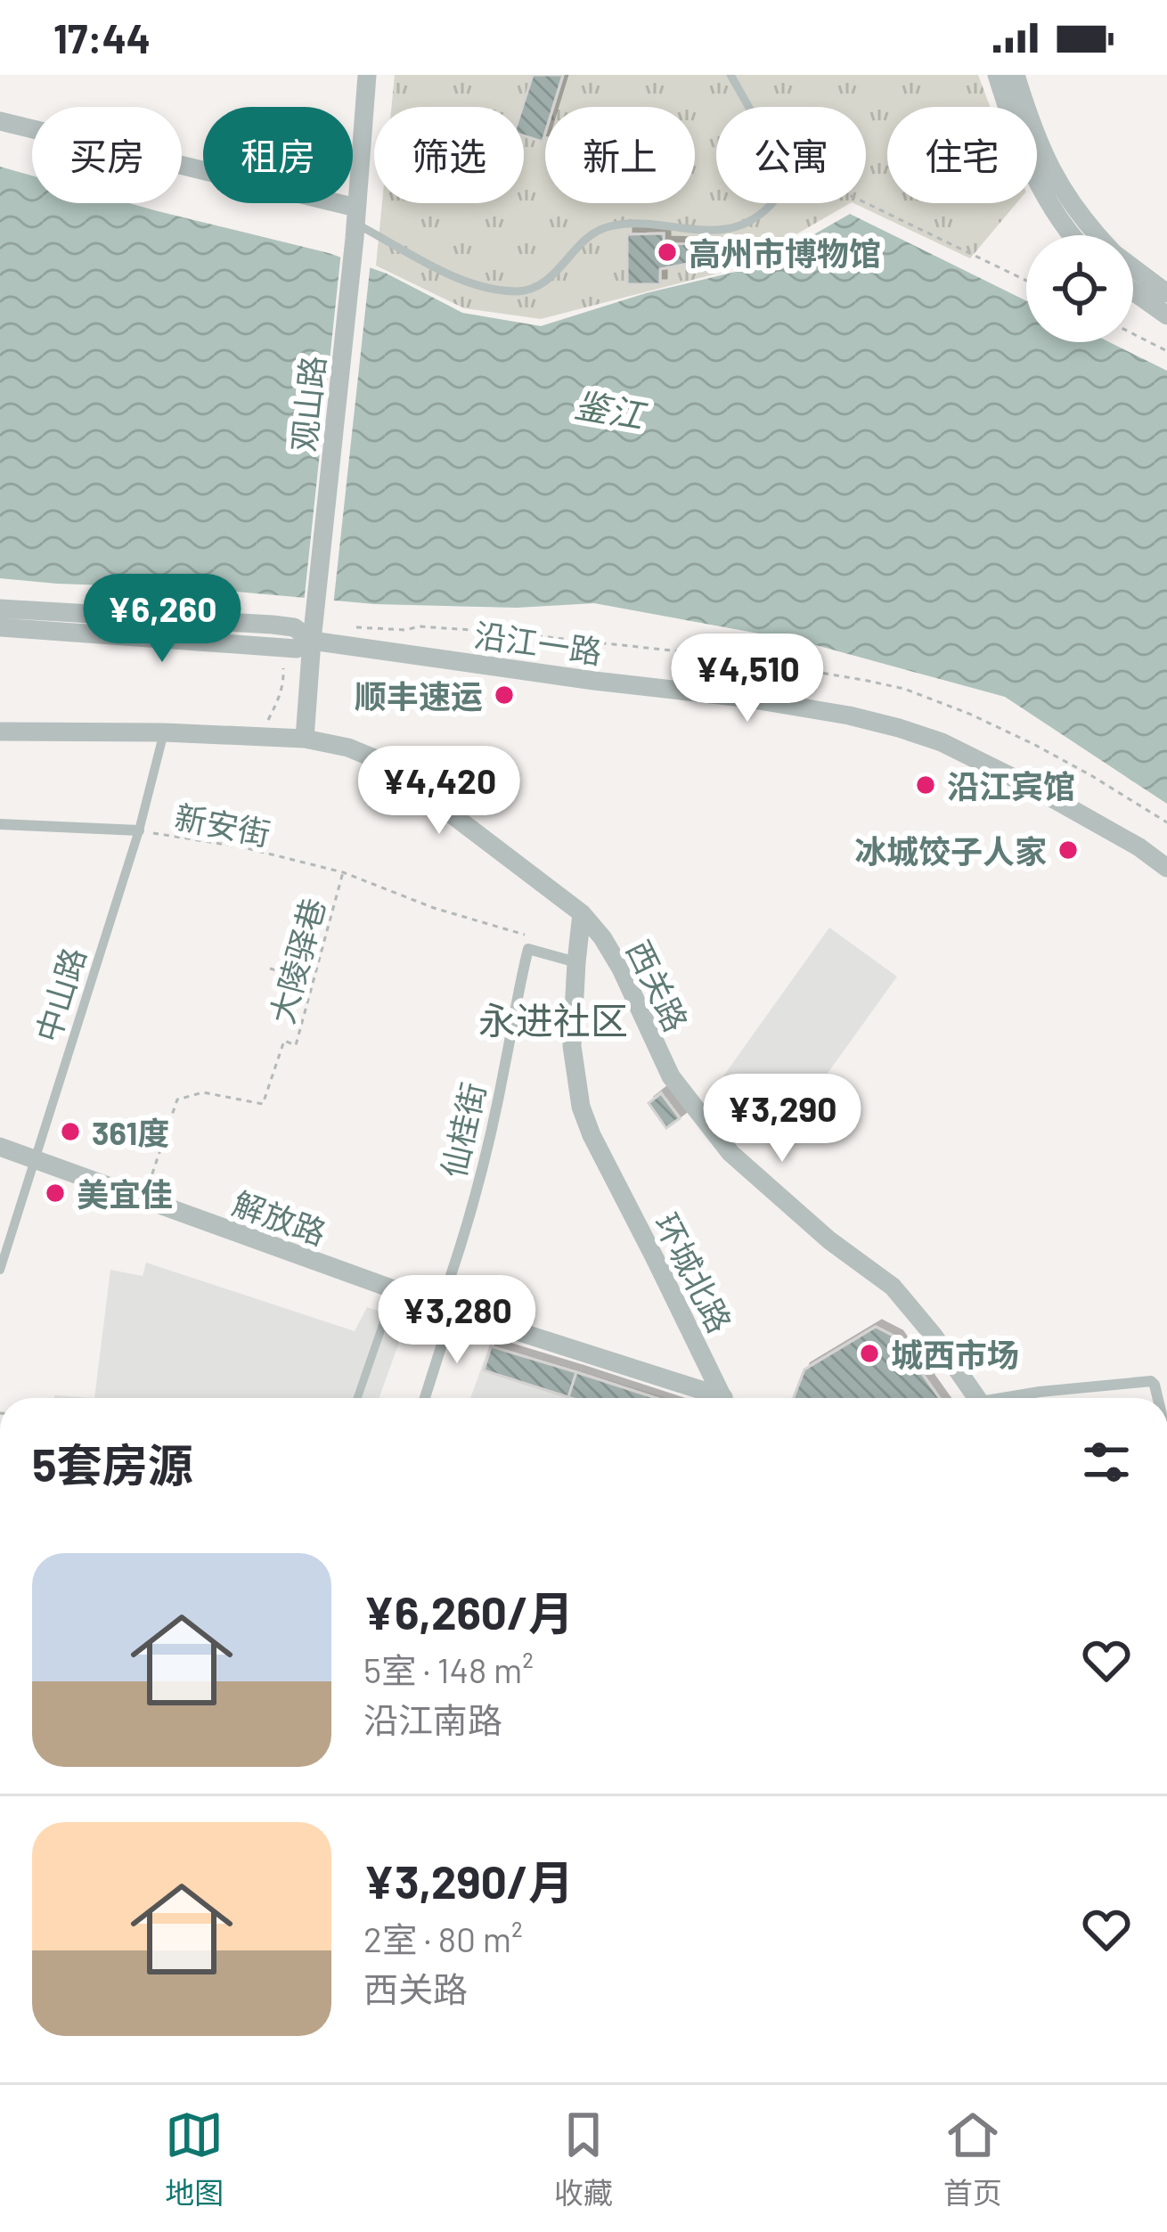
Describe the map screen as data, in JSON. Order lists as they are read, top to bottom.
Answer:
{
  "streets": {
    "street": [
      "观山路",
      "沿江一路",
      "西关路",
      "中山路",
      "仙桂街",
      "解放路",
      "环城北路"
    ],
    "path": ["新安街", "大陵驿巷"]
  },
  "crossings": [
    ["观山路", "沿江一路"],
    ["观山路", "西关路"],
    ["新安街", "大陵驿巷"],
    ["新安街", "中山路"],
    ["新安街", "仙桂街"],
    ["大陵驿巷", "解放路"],
    ["西关路", "中山路"],
    ["西关路", "环城北路"],
    ["中山路", "解放路"],
    ["仙桂街", "解放路"]
  ],
  "districts": ["永进社区"],
  "water": ["鉴江"],
  "places": [
    "高州市博物馆",
    "顺丰速运",
    "沿江宾馆",
    "冰城饺子人家",
    "361度",
    "美宜佳",
    "城西市场"
  ],
  "page": {
    "status": "17:44",
    "chip": [
      "买房",
      "租房",
      "筛选",
      "新上",
      "公寓",
      "住宅"
    ],
    "price": [
      "¥6,260",
      "¥4,510",
      "¥4,420",
      "¥3,290",
      "¥3,280"
    ],
    "heading": "5套房源",
    "list": [
      {
        "name": "¥6,260/月",
        "note": "5室 · 148 m² · 沿江南路"
      },
      {
        "name": "¥3,290/月",
        "note": "2室 · 80 m² · 西关路"
      }
    ],
    "tabs": ["地图", "收藏", "首页"]
  }
}
